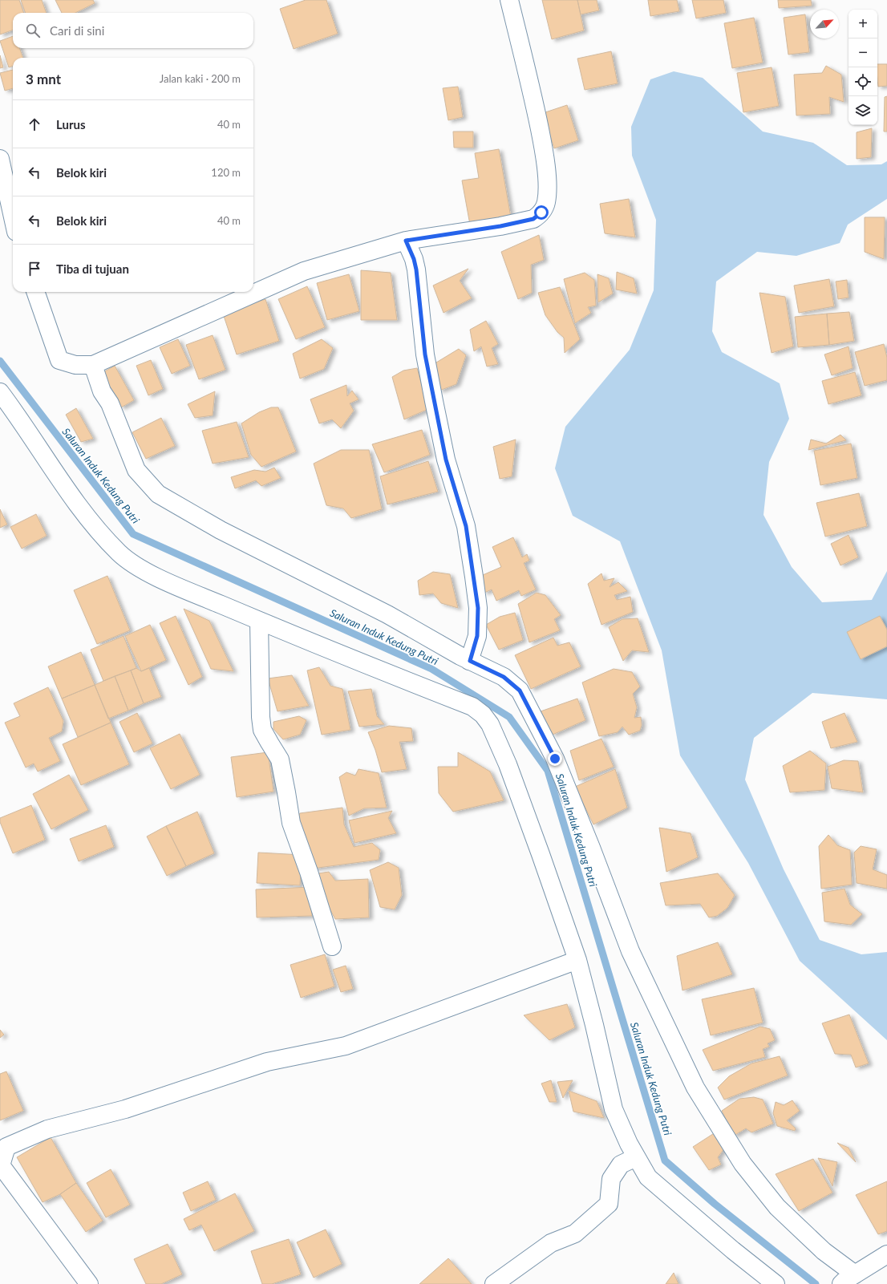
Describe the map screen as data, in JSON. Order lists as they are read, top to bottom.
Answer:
{
  "water": ["Saluran Induk Kedung Putri"],
  "north": "top right",
  "page": {
    "map_buttons": ["+", "−"],
    "search": "Cari di sini",
    "heading": ["3 mnt", "Jalan kaki · 200 m"],
    "list": [
      ["Lurus", "40 m"],
      ["Belok kiri", "120 m"],
      ["Belok kiri", "40 m"],
      "Tiba di tujuan"
    ]
  }
}
